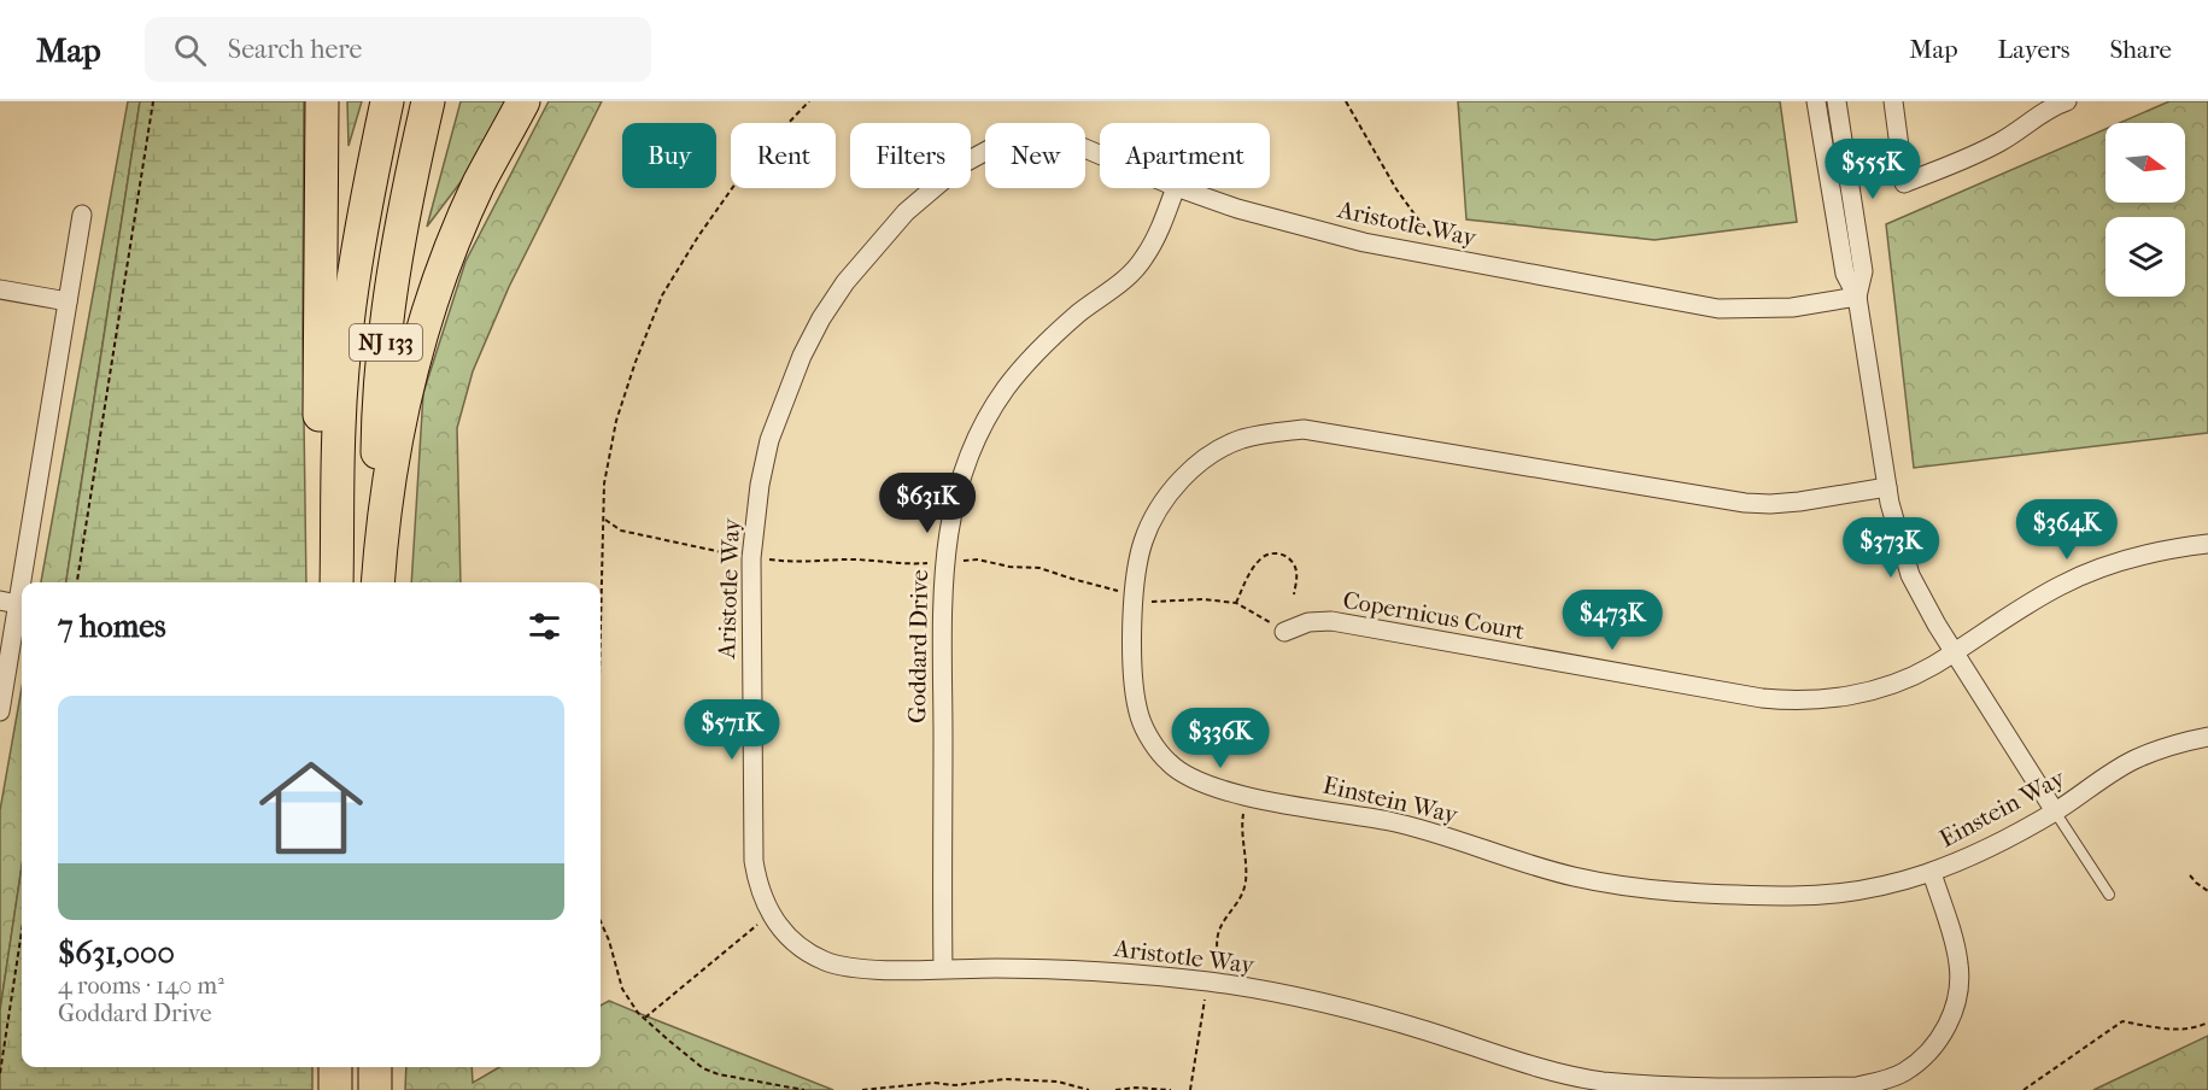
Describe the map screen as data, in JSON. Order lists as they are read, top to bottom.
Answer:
{
  "streets": {
    "highway": ["NJ 133"],
    "street": [
      "Aristotle Way",
      "Copernicus Court",
      "Goddard Drive",
      "Einstein Way"
    ]
  },
  "crossings": [
    ["Aristotle Way", "Goddard Drive"],
    ["Aristotle Way", "Einstein Way"]
  ],
  "north": "right",
  "page": {
    "header": "Map",
    "search": "Search here",
    "nav": ["Map", "Layers", "Share"],
    "chip": [
      "Buy",
      "Rent",
      "Filters",
      "New",
      "Apartment"
    ],
    "price": [
      "$555K",
      "$631K",
      "$364K",
      "$373K",
      "$473K",
      "$571K",
      "$336K"
    ],
    "heading": "7 homes",
    "list": [
      {
        "name": "$631,000",
        "note": "4 rooms · 140 m² · Goddard Drive"
      }
    ]
  }
}
